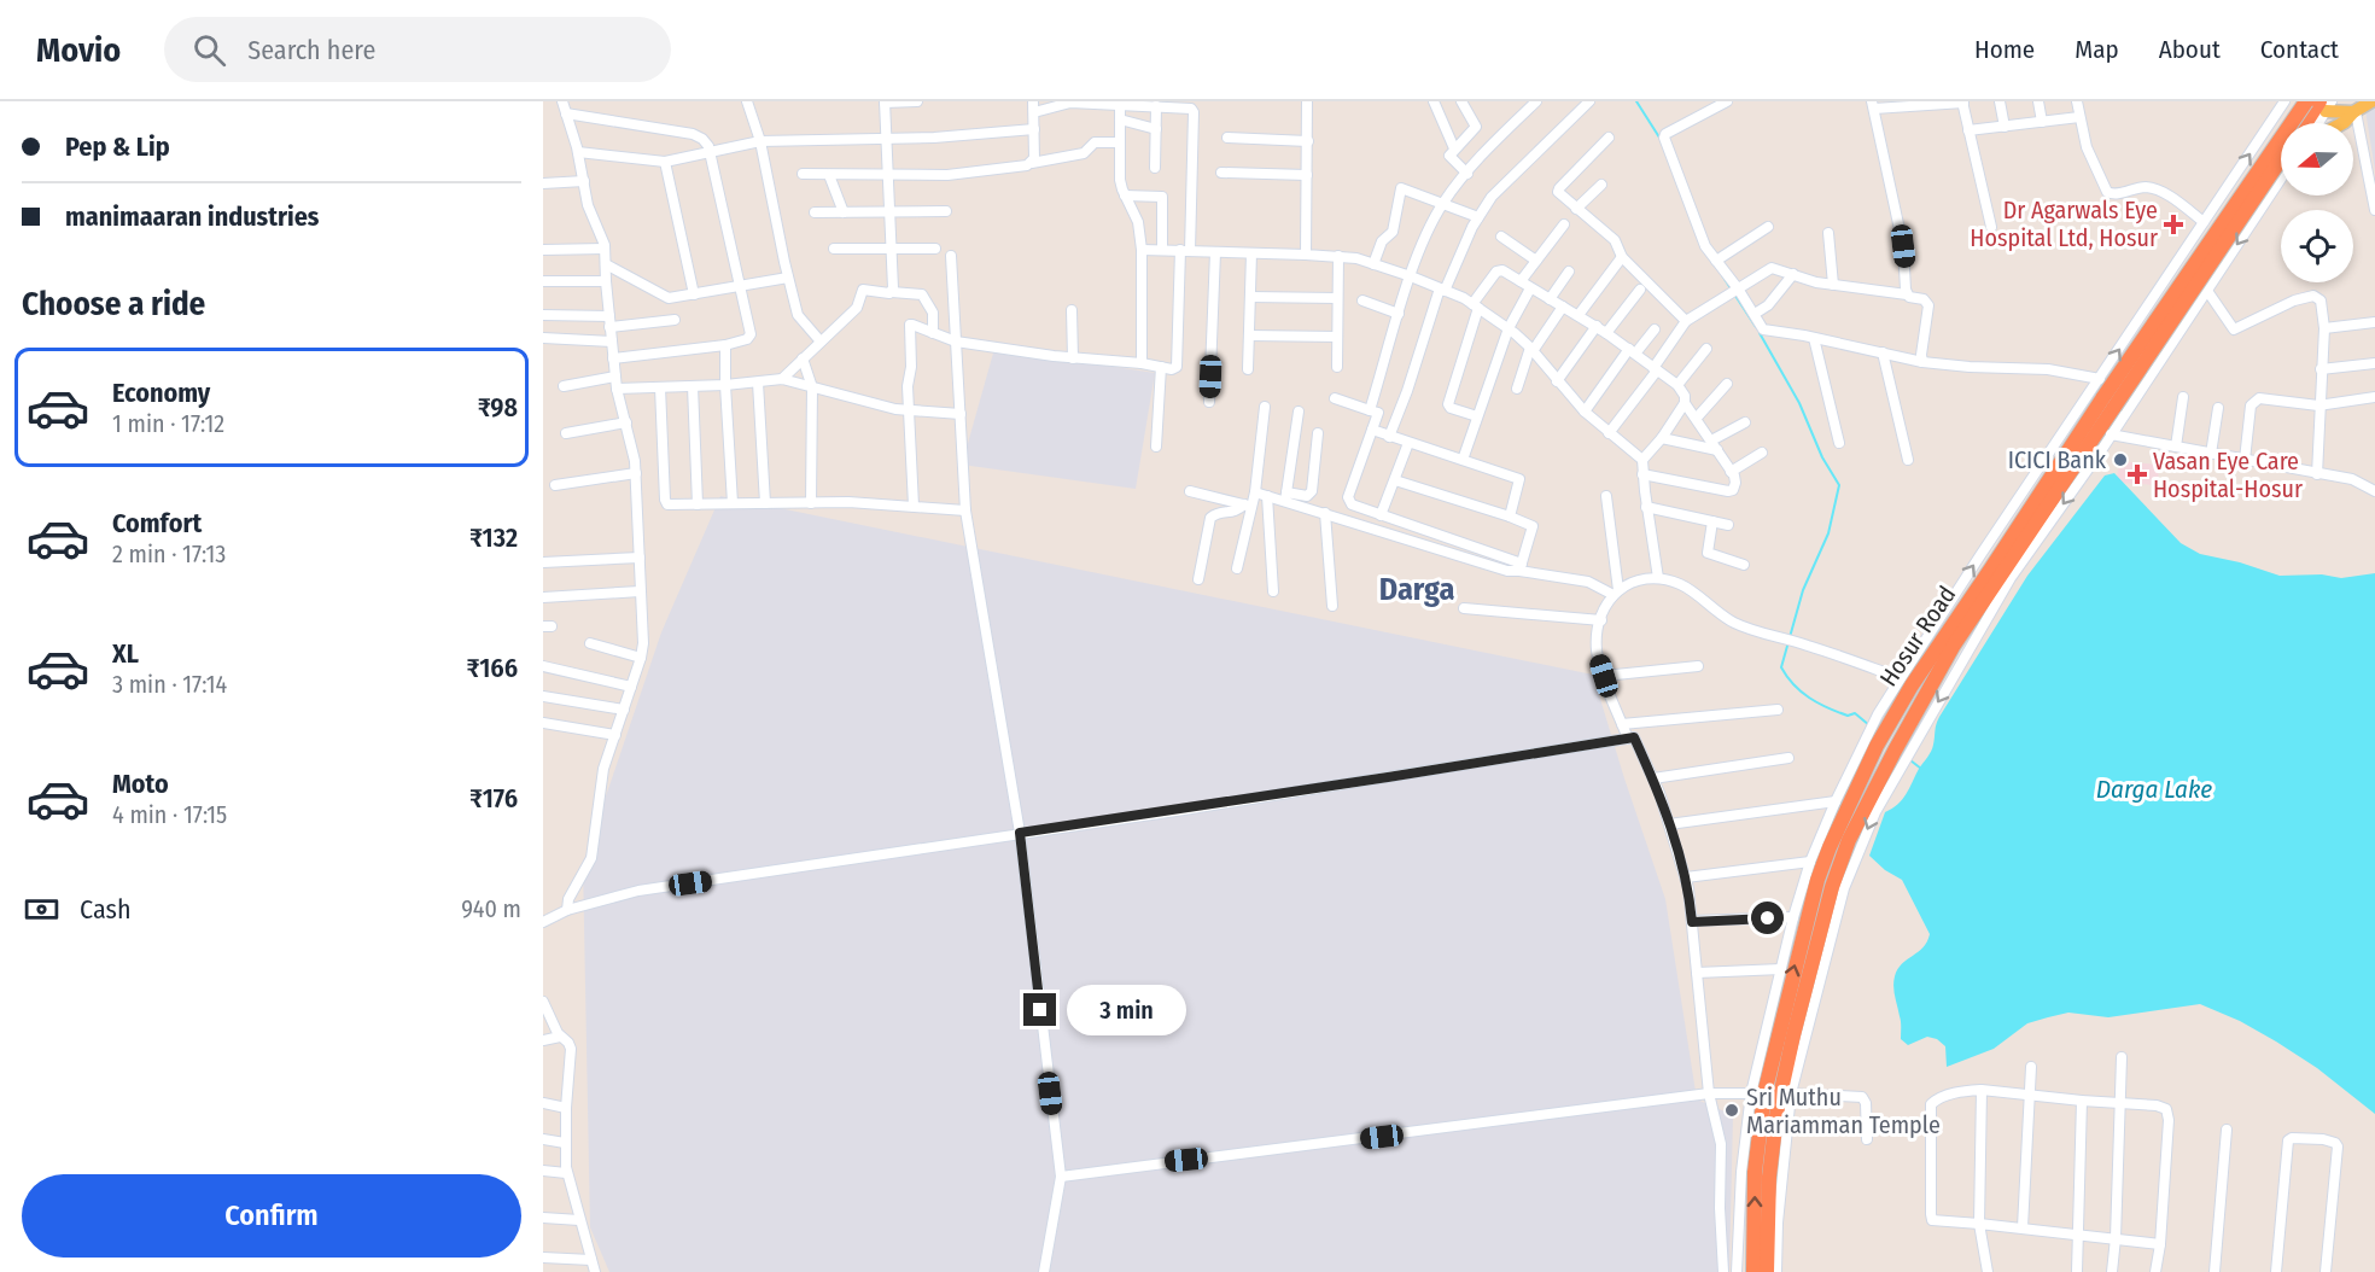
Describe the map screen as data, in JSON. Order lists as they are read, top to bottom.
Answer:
{
  "streets": {
    "highway": ["Hosur Road"]
  },
  "districts": ["Darga"],
  "water": ["Darga Lake"],
  "places": {
    "health": ["Dr Agarwals Eye Hospital Ltd, Hosur", "Vasan Eye Care Hospital-Hosur"],
    "other": ["ICICI Bank", "Sri Muthu Mariamman Temple"]
  },
  "north": "left",
  "page": {
    "header": "Movio",
    "search": "Search here",
    "nav": [
      "Home",
      "Map",
      "About",
      "Contact"
    ],
    "banner": ["Pep & Lip", "manimaaran industries"],
    "heading": "Choose a ride",
    "list": [
      {
        "name": "Economy",
        "note": "1 min · 17:12",
        "value": "₹98"
      },
      {
        "name": "Comfort",
        "note": "2 min · 17:13",
        "value": "₹132"
      },
      {
        "name": "XL",
        "note": "3 min · 17:14",
        "value": "₹166"
      },
      {
        "name": "Moto",
        "note": "4 min · 17:15",
        "value": "₹176"
      }
    ],
    "pay": ["Cash", "940 m"],
    "bubble": "3 min",
    "buttons": "Confirm"
  }
}
